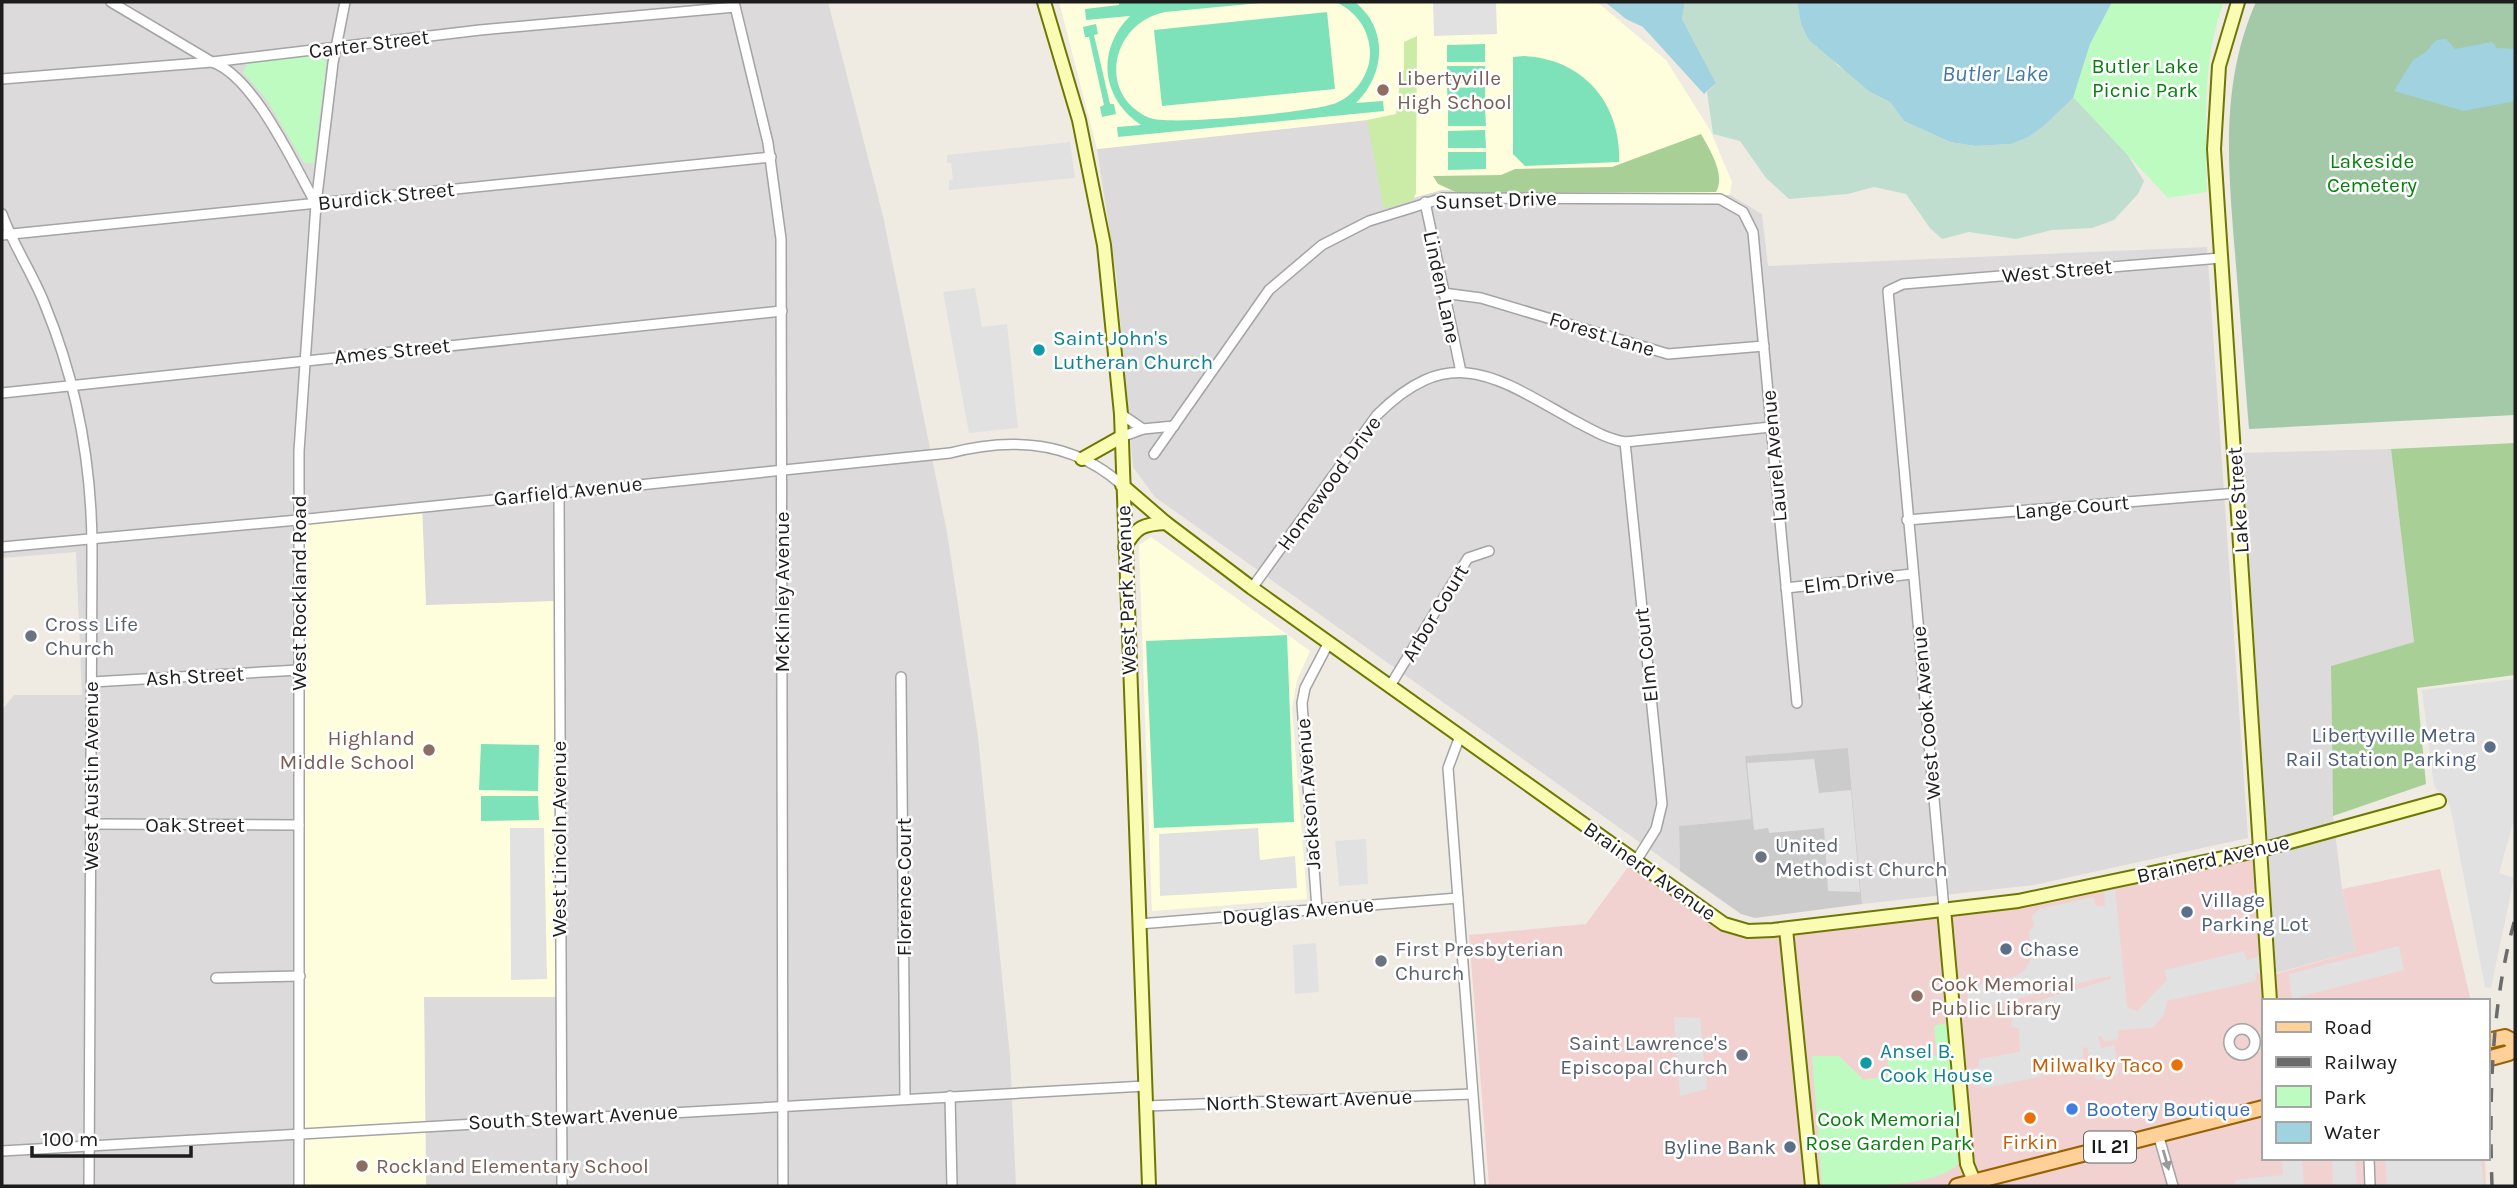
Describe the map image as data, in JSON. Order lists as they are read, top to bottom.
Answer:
{
  "streets": {
    "main road": ["IL 21"],
    "street": [
      "Carter Street",
      "Burdick Street",
      "Sunset Drive",
      "West Street",
      "Linden Lane",
      "Forest Lane",
      "Ames Street",
      "Laurel Avenue",
      "Homewood Drive",
      "Garfield Avenue",
      "Lake Street",
      "Lange Court",
      "Elm Drive",
      "West Park Avenue",
      "McKinley Avenue",
      "West Rockland Road",
      "Arbor Court",
      "Elm Court",
      "Ash Street",
      "West Cook Avenue",
      "West Austin Avenue",
      "Jackson Avenue",
      "Oak Street",
      "West Lincoln Avenue",
      "Brainerd Avenue",
      "Florence Court",
      "Douglas Avenue",
      "North Stewart Avenue",
      "South Stewart Avenue"
    ]
  },
  "crossings": [
    ["Carter Street", "McKinley Avenue"],
    ["Carter Street", "West Rockland Road"],
    ["Burdick Street", "McKinley Avenue"],
    ["Burdick Street", "West Rockland Road"],
    ["Burdick Street", "West Austin Avenue"],
    ["Sunset Drive", "Linden Lane"],
    ["Sunset Drive", "Laurel Avenue"],
    ["West Street", "Lake Street"],
    ["West Street", "West Cook Avenue"],
    ["Linden Lane", "Forest Lane"],
    ["Linden Lane", "Homewood Drive"],
    ["Forest Lane", "Laurel Avenue"],
    ["Ames Street", "McKinley Avenue"],
    ["Ames Street", "West Rockland Road"],
    ["Ames Street", "West Austin Avenue"],
    ["Laurel Avenue", "Homewood Drive"],
    ["Laurel Avenue", "Elm Drive"],
    ["Homewood Drive", "Elm Court"],
    ["Homewood Drive", "Brainerd Avenue"],
    ["Garfield Avenue", "West Park Avenue"],
    ["Garfield Avenue", "McKinley Avenue"],
    ["Garfield Avenue", "West Rockland Road"],
    ["Garfield Avenue", "West Austin Avenue"],
    ["Garfield Avenue", "West Lincoln Avenue"],
    ["Garfield Avenue", "Brainerd Avenue"],
    ["Lake Street", "Lange Court"],
    ["Lake Street", "Brainerd Avenue"],
    ["Lange Court", "West Cook Avenue"],
    ["Elm Drive", "West Cook Avenue"],
    ["West Park Avenue", "Brainerd Avenue"],
    ["West Park Avenue", "Douglas Avenue"],
    ["West Park Avenue", "North Stewart Avenue"],
    ["West Park Avenue", "South Stewart Avenue"],
    ["McKinley Avenue", "South Stewart Avenue"],
    ["West Rockland Road", "Ash Street"],
    ["West Rockland Road", "Oak Street"],
    ["West Rockland Road", "South Stewart Avenue"],
    ["Arbor Court", "Brainerd Avenue"],
    ["Elm Court", "Brainerd Avenue"],
    ["Ash Street", "West Austin Avenue"],
    ["West Cook Avenue", "Brainerd Avenue"],
    ["West Cook Avenue", "IL 21"],
    ["West Austin Avenue", "Oak Street"],
    ["West Austin Avenue", "South Stewart Avenue"],
    ["Jackson Avenue", "Brainerd Avenue"],
    ["Jackson Avenue", "Douglas Avenue"],
    ["West Lincoln Avenue", "South Stewart Avenue"],
    ["Florence Court", "South Stewart Avenue"]
  ],
  "water": ["Butler Lake"],
  "parks": ["Butler Lake Picnic Park", "Lakeside Cemetery", "Cook Memorial Rose Garden Park"],
  "places": [
    "Libertyville High School",
    "Saint John's Lutheran Church",
    "Cross Life Church",
    "Libertyville Metra Rail Station Parking",
    "Highland Middle School",
    "United Methodist Church",
    "Village Parking Lot",
    "Chase",
    "First Presbyterian Church",
    "Cook Memorial Public Library",
    "Saint Lawrence's Episcopal Church",
    "Ansel B. Cook House",
    "Milwalky Taco",
    "Bootery Boutique",
    "Firkin",
    "Byline Bank",
    "Rockland Elementary School"
  ],
  "legend": [
    "Road",
    "Railway",
    "Park",
    "Water"
  ],
  "scale_bar": "100 m"
}
